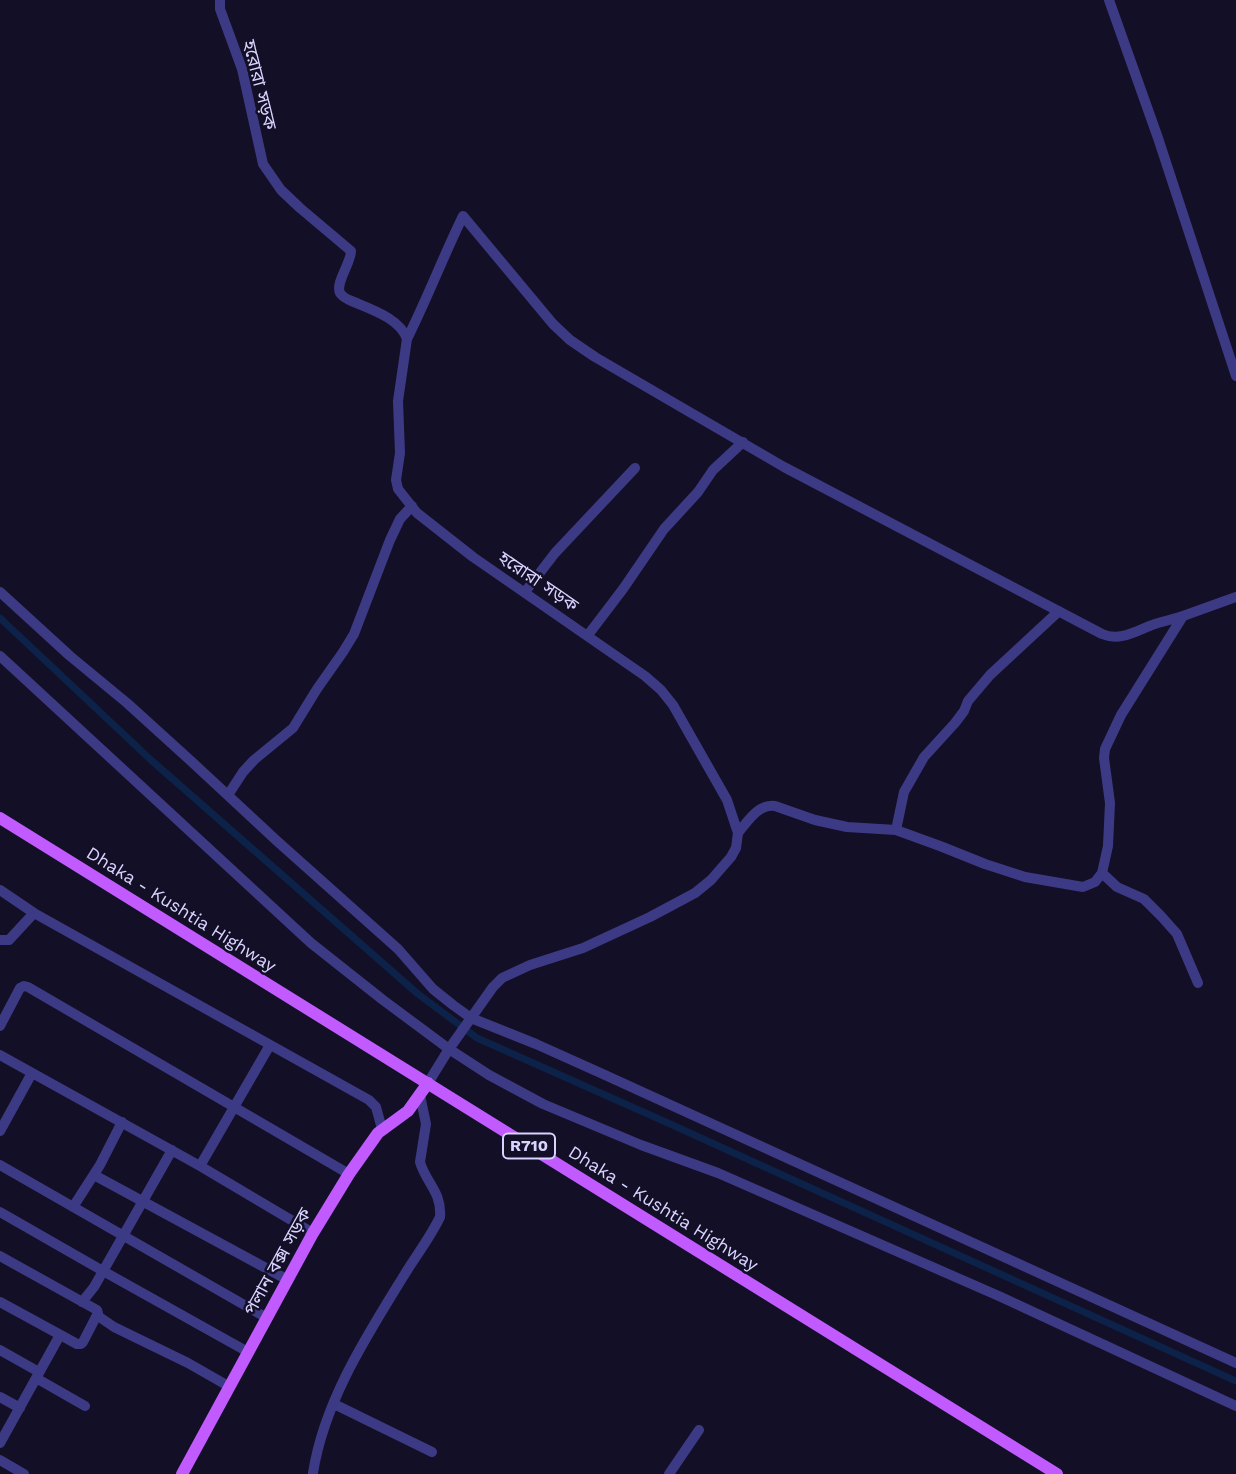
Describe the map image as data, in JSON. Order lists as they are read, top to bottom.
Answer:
{
  "streets": {
    "main road": ["Dhaka - Kushtia Highway", "R710", "পলান বক্স সড়ক"],
    "street": ["হরোরা সড়ক"]
  },
  "crossings": [
    ["Dhaka - Kushtia Highway", "পলান বক্স সড়ক"]
  ]
}
